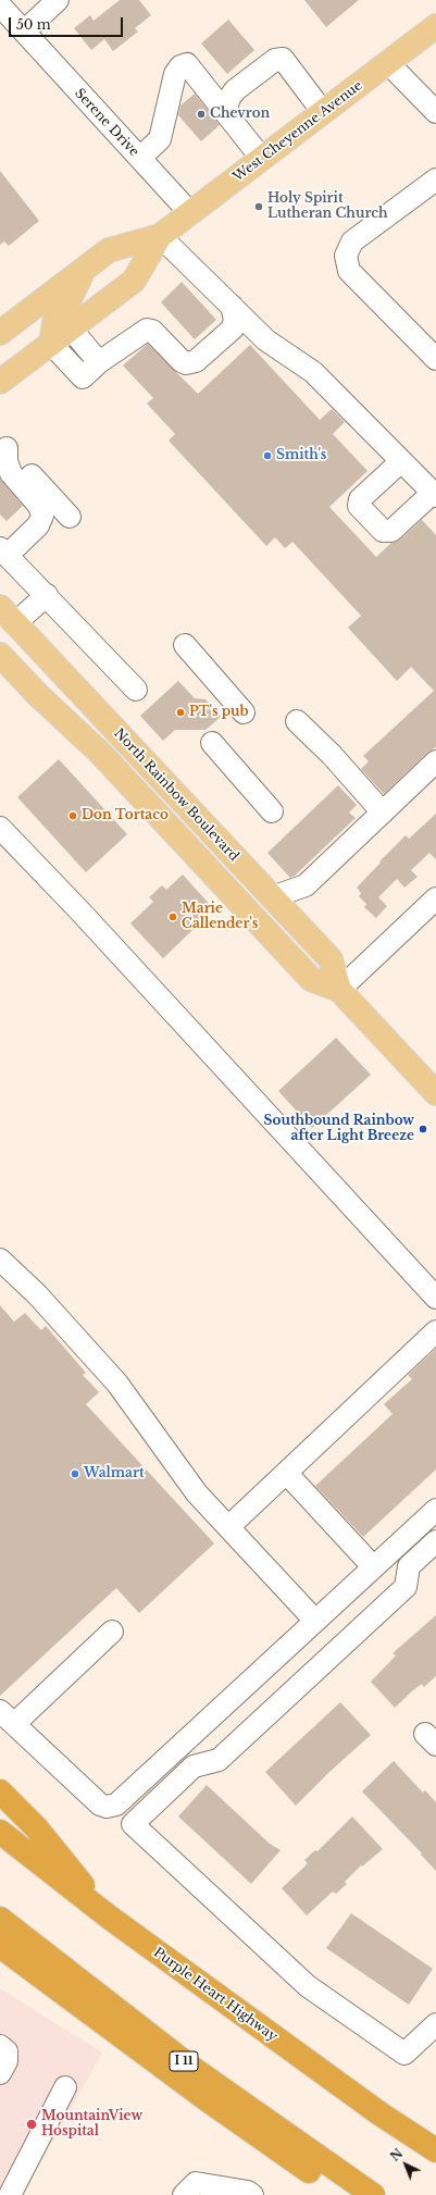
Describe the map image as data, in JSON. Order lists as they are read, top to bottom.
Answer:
{
  "streets": {
    "highway": ["Purple Heart Highway", "I 11"],
    "main road": ["West Cheyenne Avenue", "North Rainbow Boulevard"],
    "street": ["Serene Drive"]
  },
  "crossings": [
    ["Serene Drive", "West Cheyenne Avenue"]
  ],
  "places": [
    "Chevron",
    "Holy Spirit Lutheran Church",
    "Smith's",
    "PT's pub",
    "Don Tortaco",
    "Marie Callender's",
    "Southbound Rainbow after Light Breeze",
    "Walmart",
    "MountainView Hospital"
  ],
  "scale_bar": "50 m",
  "north": "top left"
}
